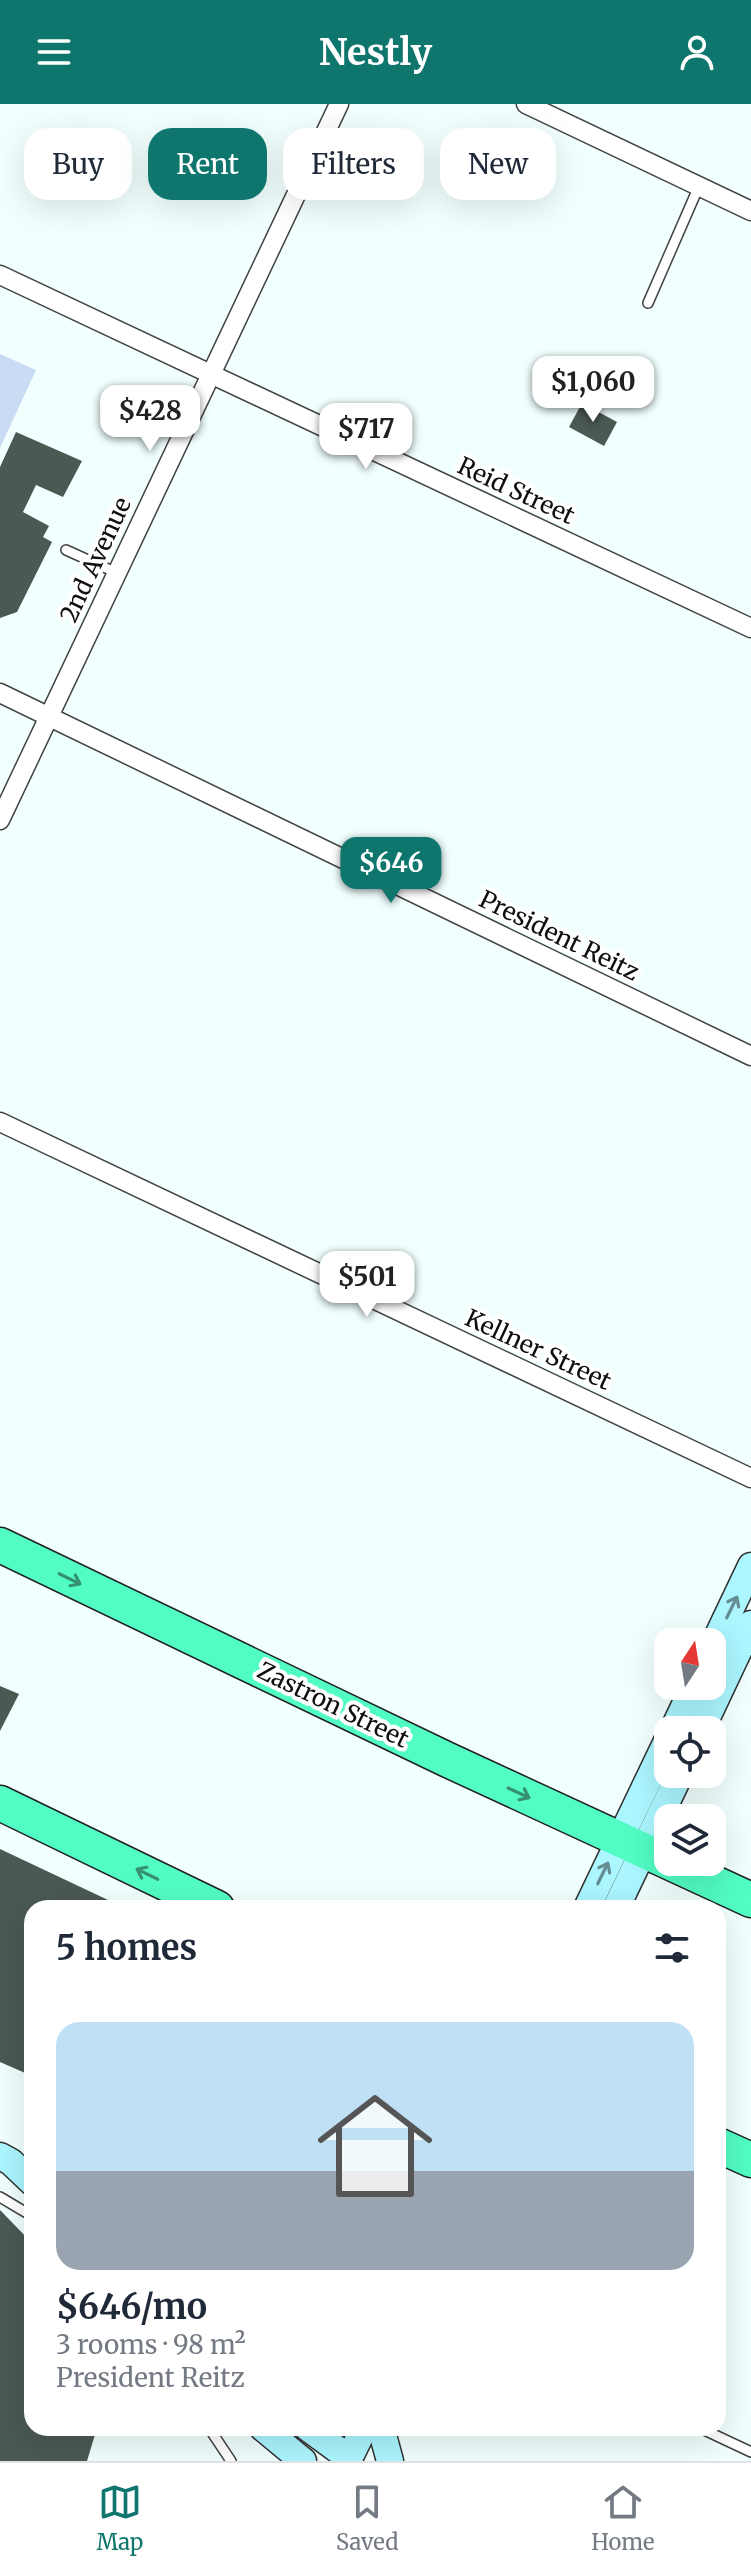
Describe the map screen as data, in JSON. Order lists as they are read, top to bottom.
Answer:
{
  "streets": {
    "highway": ["Zastron Street"],
    "street": [
      "Reid Street",
      "2nd Avenue",
      "President Reitz",
      "Kellner Street"
    ]
  },
  "crossings": [
    ["Reid Street", "2nd Avenue"],
    ["2nd Avenue", "President Reitz"]
  ],
  "north": "top",
  "page": {
    "header": "Nestly",
    "chip": [
      "Buy",
      "Rent",
      "Filters",
      "New"
    ],
    "price": [
      "$1,060",
      "$428",
      "$717",
      "$646",
      "$501"
    ],
    "heading": "5 homes",
    "list": [
      {
        "name": "$646/mo",
        "note": "3 rooms · 98 m² · President Reitz"
      }
    ],
    "tabs": ["Map", "Saved", "Home"]
  }
}
